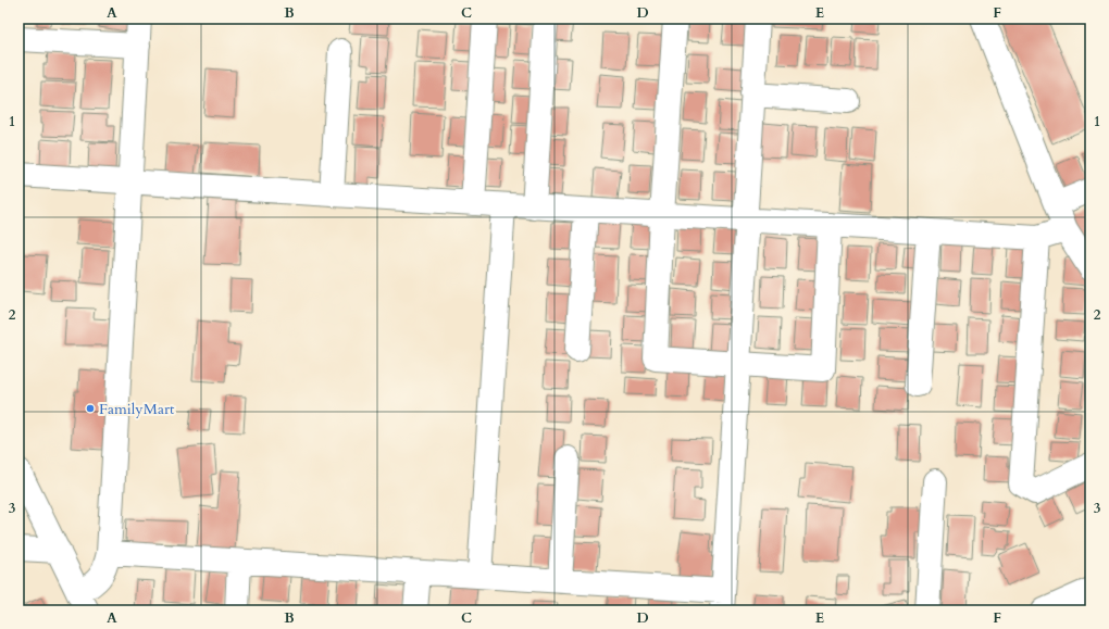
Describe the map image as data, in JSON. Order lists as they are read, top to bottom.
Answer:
{
  "places": ["FamilyMart"],
  "grid": {
    "columns": [
      "A",
      "B",
      "C",
      "D",
      "E",
      "F"
    ],
    "rows": ["1", "2", "3"]
  }
}
